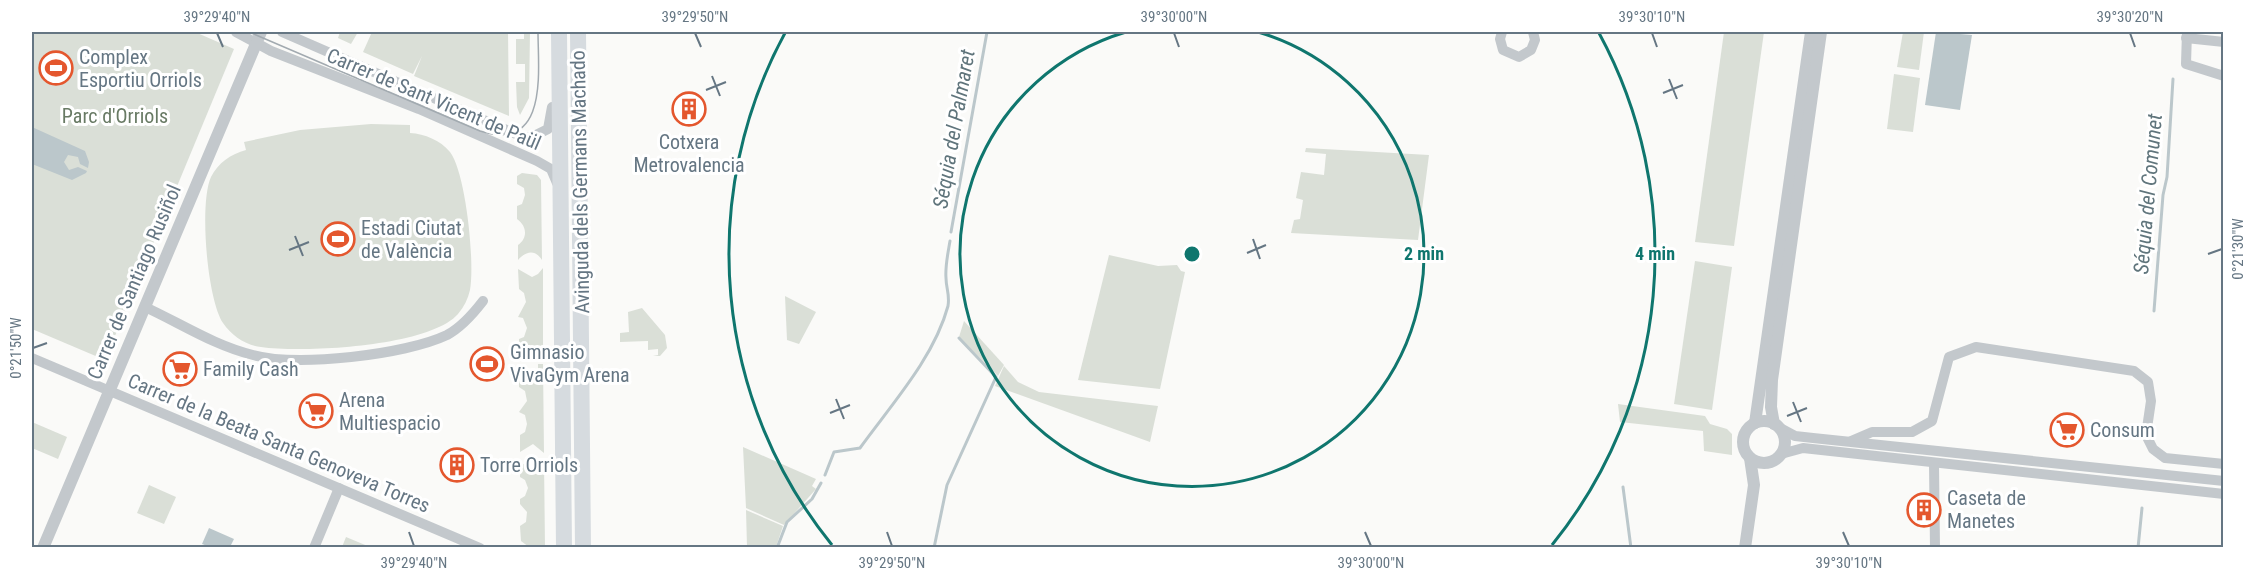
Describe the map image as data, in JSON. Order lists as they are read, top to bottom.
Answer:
{
  "streets": {
    "main road": ["Avinguda dels Germans Machado"],
    "street": ["Carrer de Sant Vicent de Paül", "Carrer de Santiago Rusiñol", "Carrer de la Beata Santa Genoveva Torres"]
  },
  "crossings": [
    ["Carrer de Sant Vicent de Paül", "Carrer de Santiago Rusiñol"],
    ["Carrer de Santiago Rusiñol", "Carrer de la Beata Santa Genoveva Torres"]
  ],
  "water": ["Séquia del Palmaret", "Séquia del Comunet"],
  "parks": ["Parc d'Orriols"],
  "places": {
    "sports": ["Complex Esportiu Orriols", "Estadi Ciutat de València", "Gimnasio VivaGym Arena"],
    "building": ["Cotxera Metrovalencia", "Torre Orriols", "Caseta de Manetes"],
    "supermarket": ["Family Cash", "Arena Multiespacio", "Consum"]
  },
  "coordinates": [
    "39°29'40\"N",
    "39°29'50\"N",
    "39°30'00\"N",
    "39°30'10\"N",
    "39°30'20\"N",
    "0°21'30\"W",
    "0°21'50\"W"
  ],
  "rings": ["2 min", "4 min"]
}
